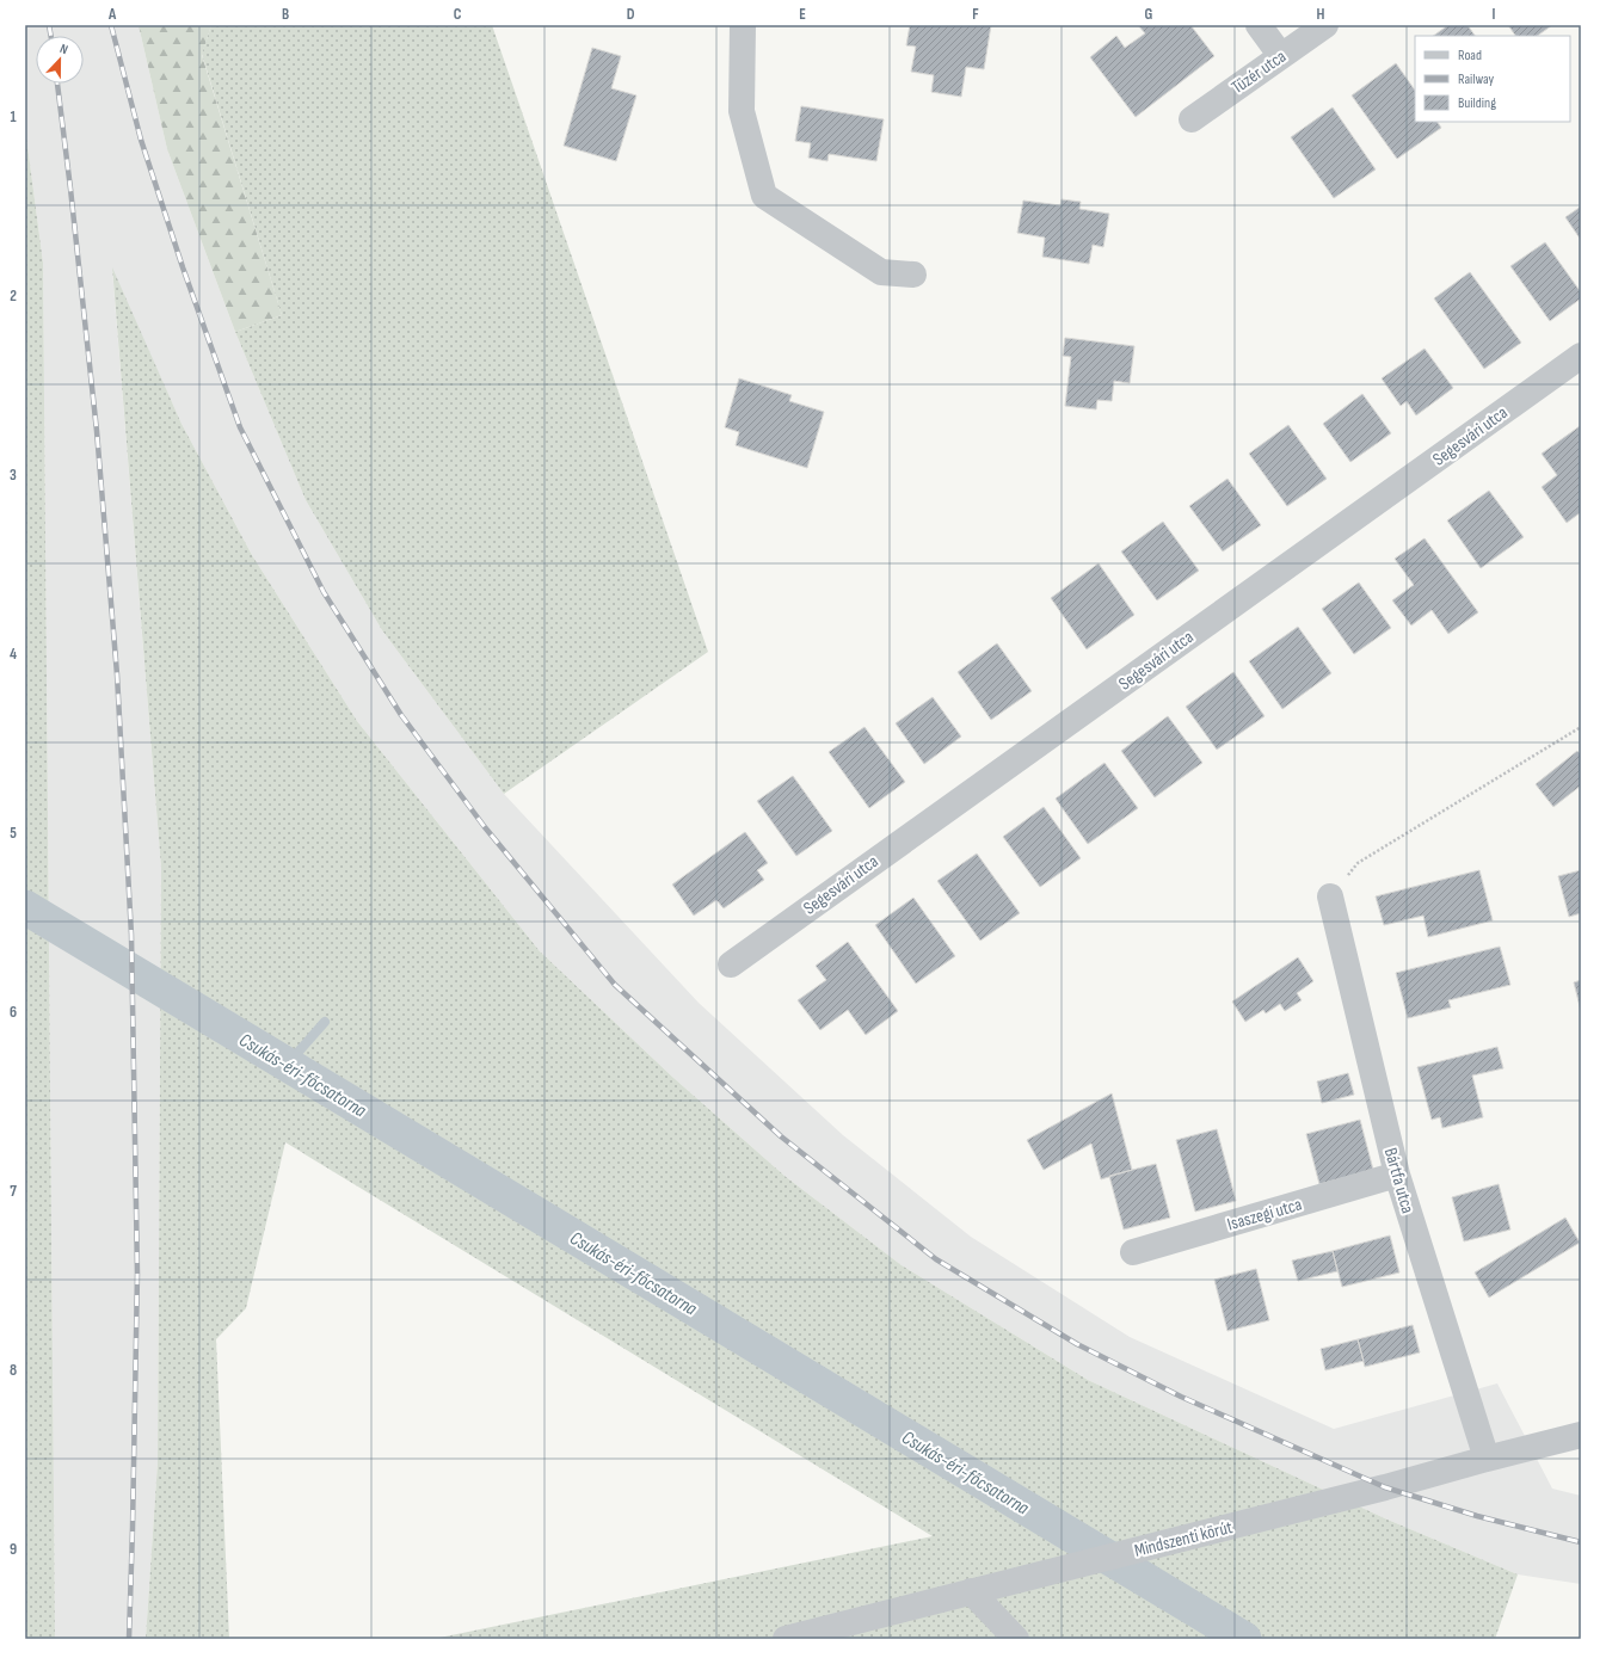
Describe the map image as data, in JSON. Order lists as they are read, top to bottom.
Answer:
{
  "streets": {
    "street": [
      "Tüzér utca",
      "Segesvári utca",
      "Bártfa utca",
      "Isaszegi utca",
      "Mindszenti körút"
    ]
  },
  "crossings": [
    ["Bártfa utca", "Isaszegi utca"],
    ["Bártfa utca", "Mindszenti körút"]
  ],
  "water": ["Csukás-éri-főcsatorna"],
  "legend": ["Road", "Railway", "Building"],
  "north": "top",
  "grid": {
    "columns": [
      "A",
      "B",
      "C",
      "D",
      "E",
      "F",
      "G",
      "H",
      "I"
    ],
    "rows": [
      "1",
      "2",
      "3",
      "4",
      "5",
      "6",
      "7",
      "8",
      "9"
    ]
  }
}
